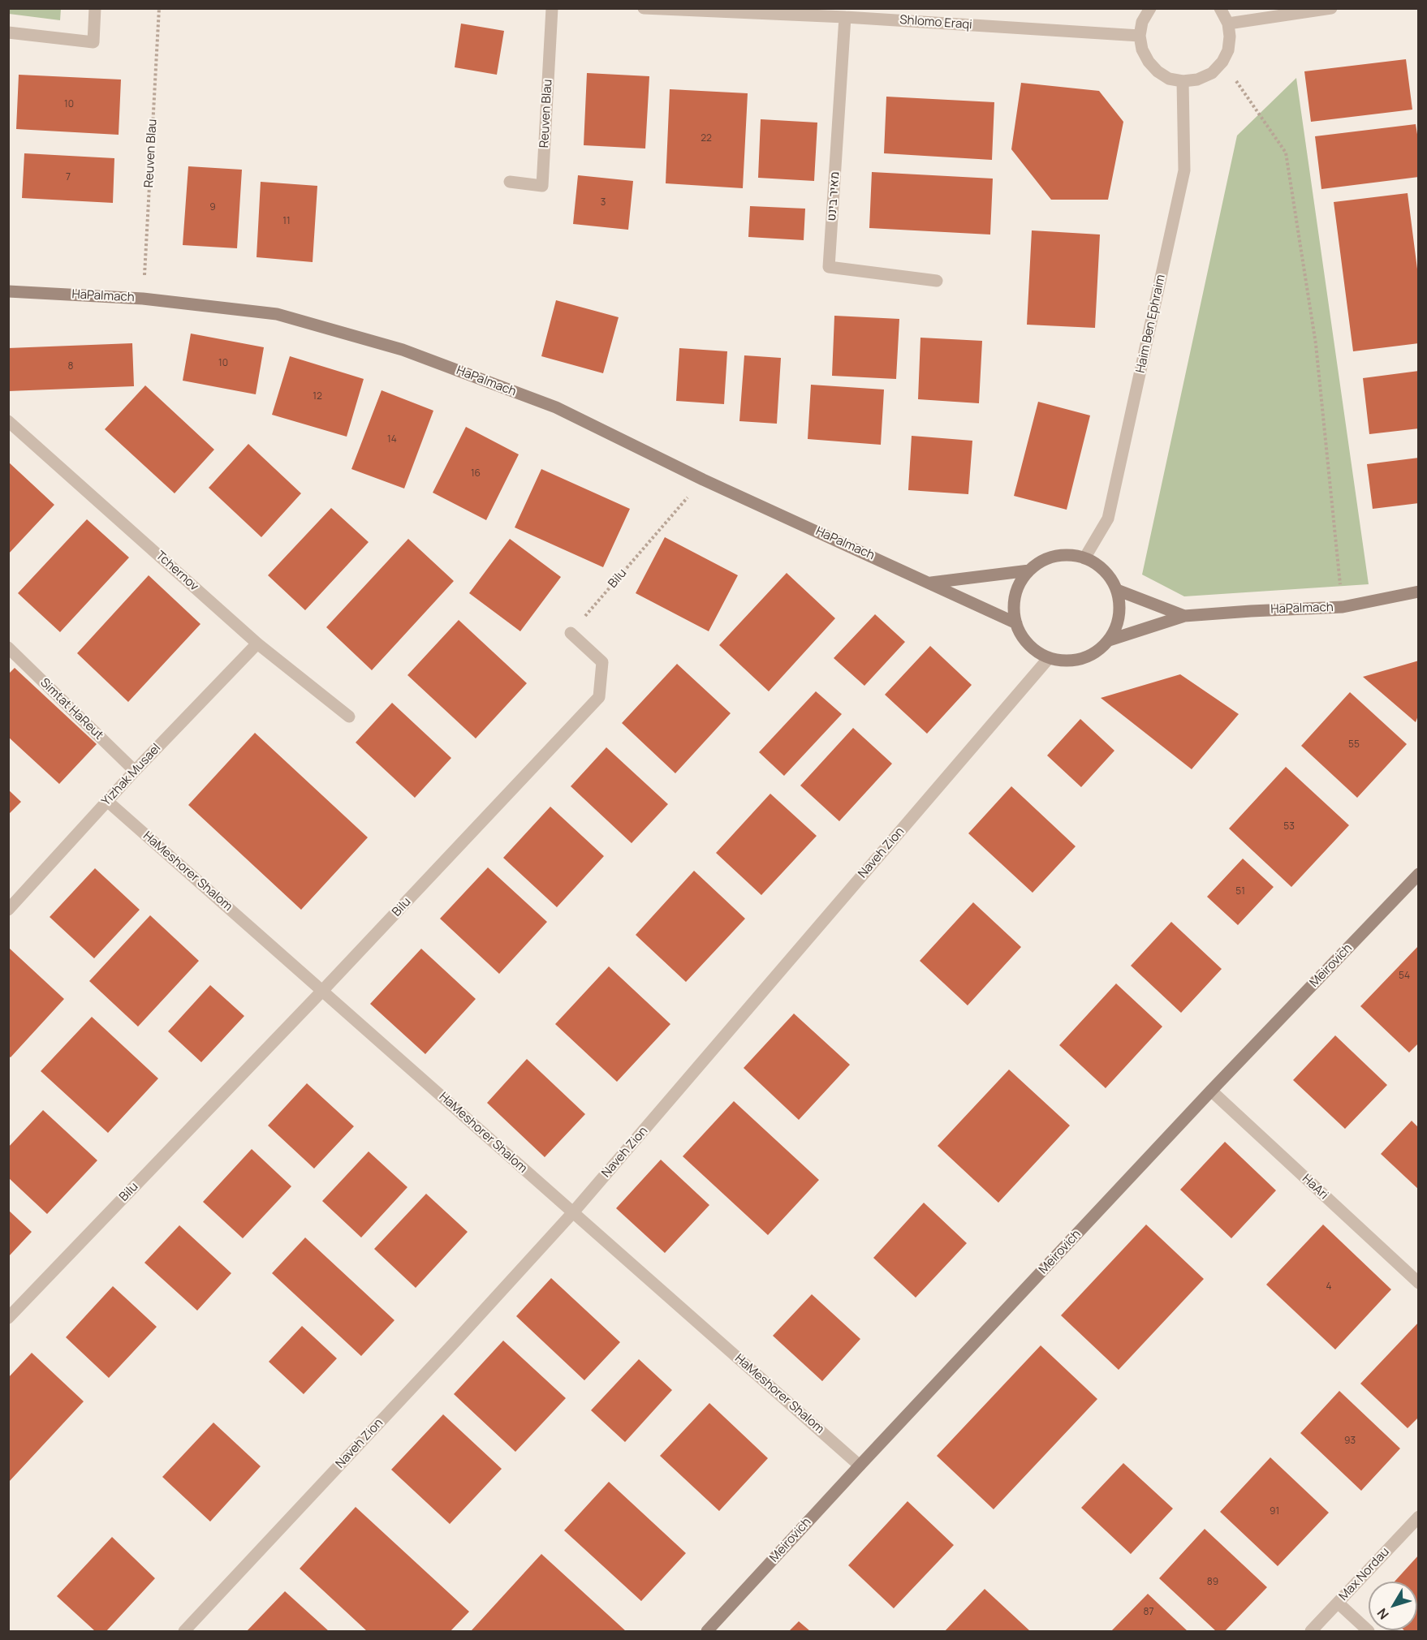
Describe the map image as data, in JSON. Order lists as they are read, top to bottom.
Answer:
{
  "streets": {
    "street": [
      "Shlomo Eraqi",
      "Reuven Blau",
      "מאיר בינט",
      "HaPalmach",
      "Haim Ben Ephraim",
      "Tchernov",
      "Bilu",
      "Simtat HaReut",
      "Yizhak Musael",
      "Naveh Zion",
      "HaMeshorer Shalom",
      "Meirovich",
      "HaAri",
      "Max Nordau"
    ]
  },
  "crossings": [
    ["Shlomo Eraqi", "מאיר בינט"],
    ["Reuven Blau", "HaPalmach"],
    ["HaPalmach", "Haim Ben Ephraim"],
    ["HaPalmach", "Bilu"],
    ["HaPalmach", "Naveh Zion"],
    ["Haim Ben Ephraim", "Naveh Zion"],
    ["Tchernov", "Yizhak Musael"],
    ["Bilu", "HaMeshorer Shalom"],
    ["Simtat HaReut", "Yizhak Musael"],
    ["Yizhak Musael", "HaMeshorer Shalom"],
    ["Naveh Zion", "HaMeshorer Shalom"],
    ["HaMeshorer Shalom", "Meirovich"],
    ["Meirovich", "HaAri"]
  ],
  "house_numbers": [
    "10",
    "22",
    "7",
    "3",
    "9",
    "11",
    "10",
    "8",
    "12",
    "14",
    "16",
    "55",
    "53",
    "51",
    "54",
    "4",
    "93",
    "91",
    "89",
    "87"
  ],
  "north": "bottom left"
}
